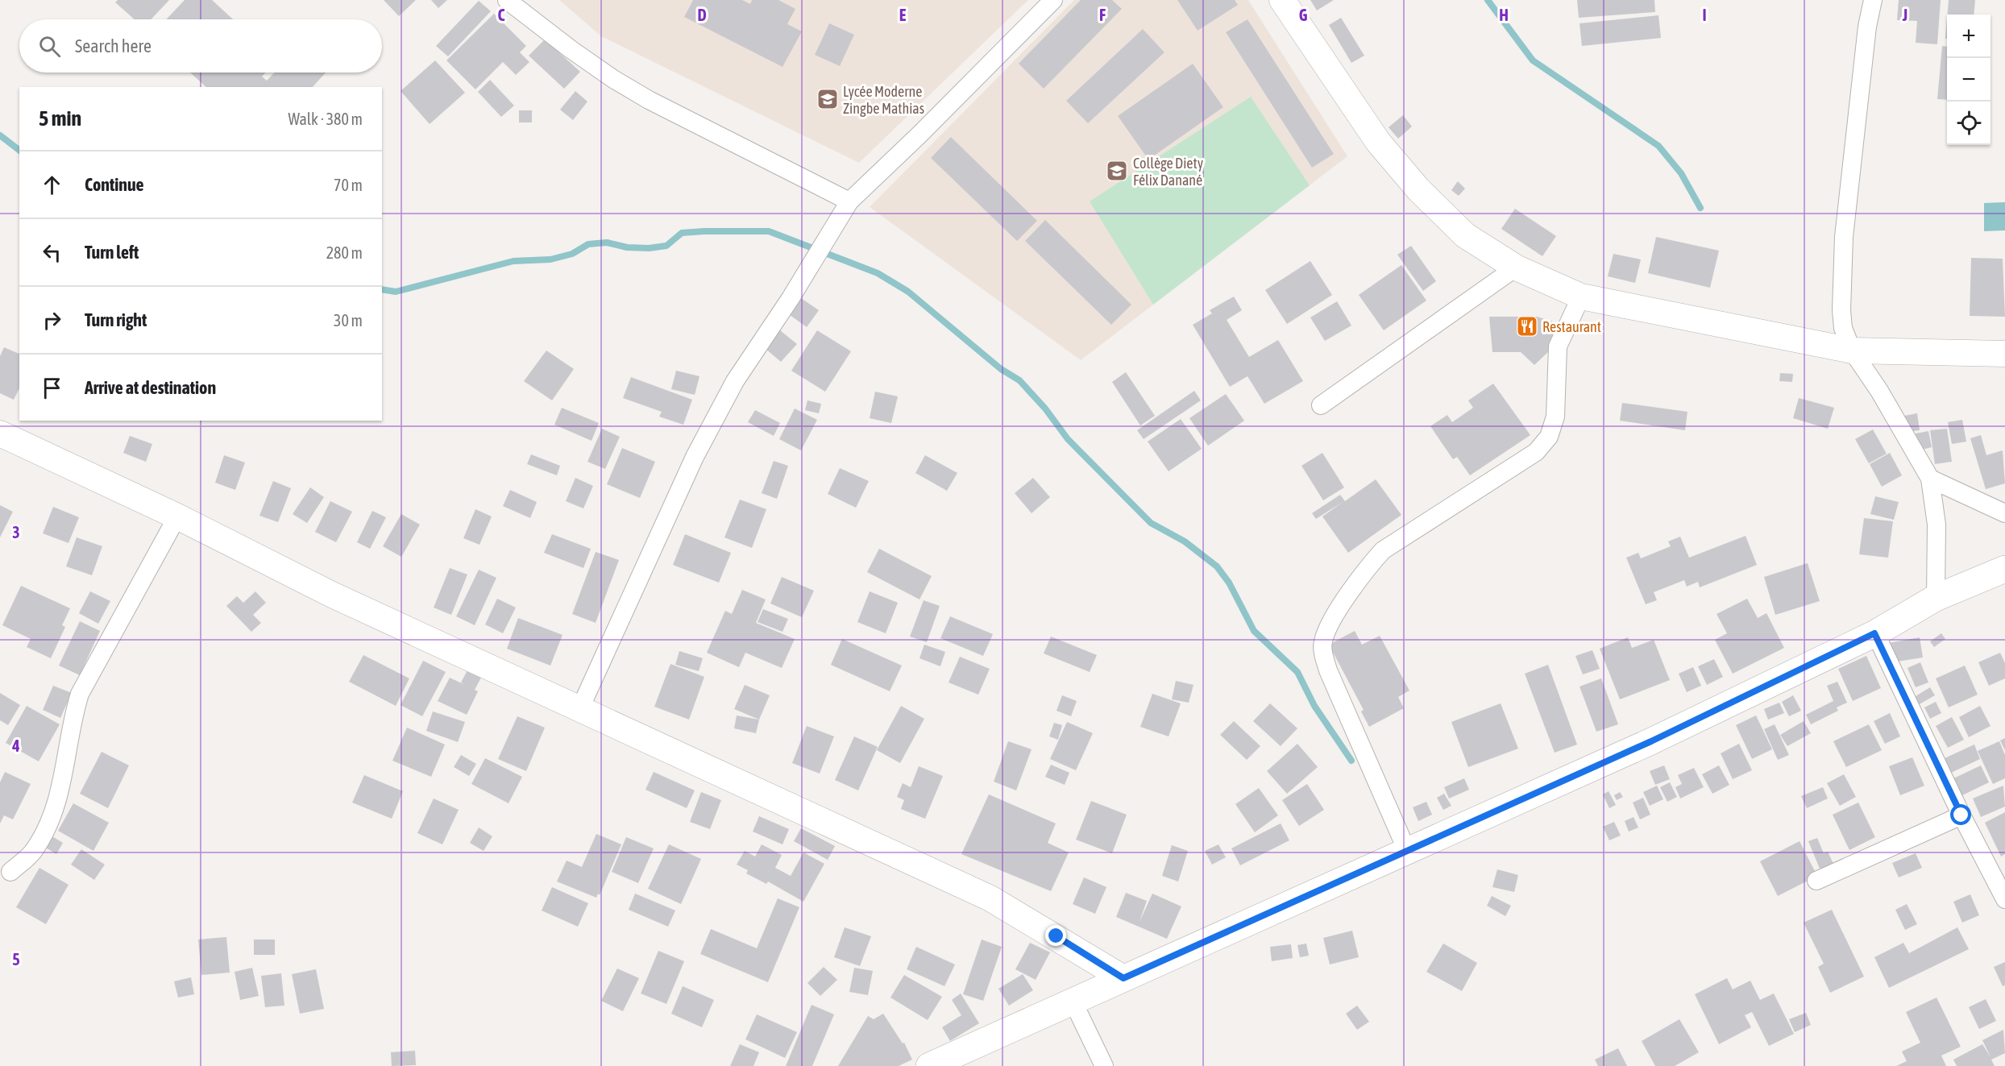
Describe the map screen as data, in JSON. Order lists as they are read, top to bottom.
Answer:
{
  "places": {
    "school or university": ["Lycée Moderne Zingbe Mathias", "Collège Diety Félix Danané"],
    "restaurant": ["Restaurant"]
  },
  "page": {
    "map_buttons": ["+", "−"],
    "search": "Search here",
    "heading": ["5 min", "Walk · 380 m"],
    "list": [
      ["Continue", "70 m"],
      ["Turn left", "280 m"],
      ["Turn right", "30 m"],
      "Arrive at destination"
    ]
  },
  "grid": {
    "columns": [
      "C",
      "D",
      "E",
      "F",
      "G",
      "H",
      "I",
      "J"
    ],
    "rows": ["3", "4", "5"]
  }
}
